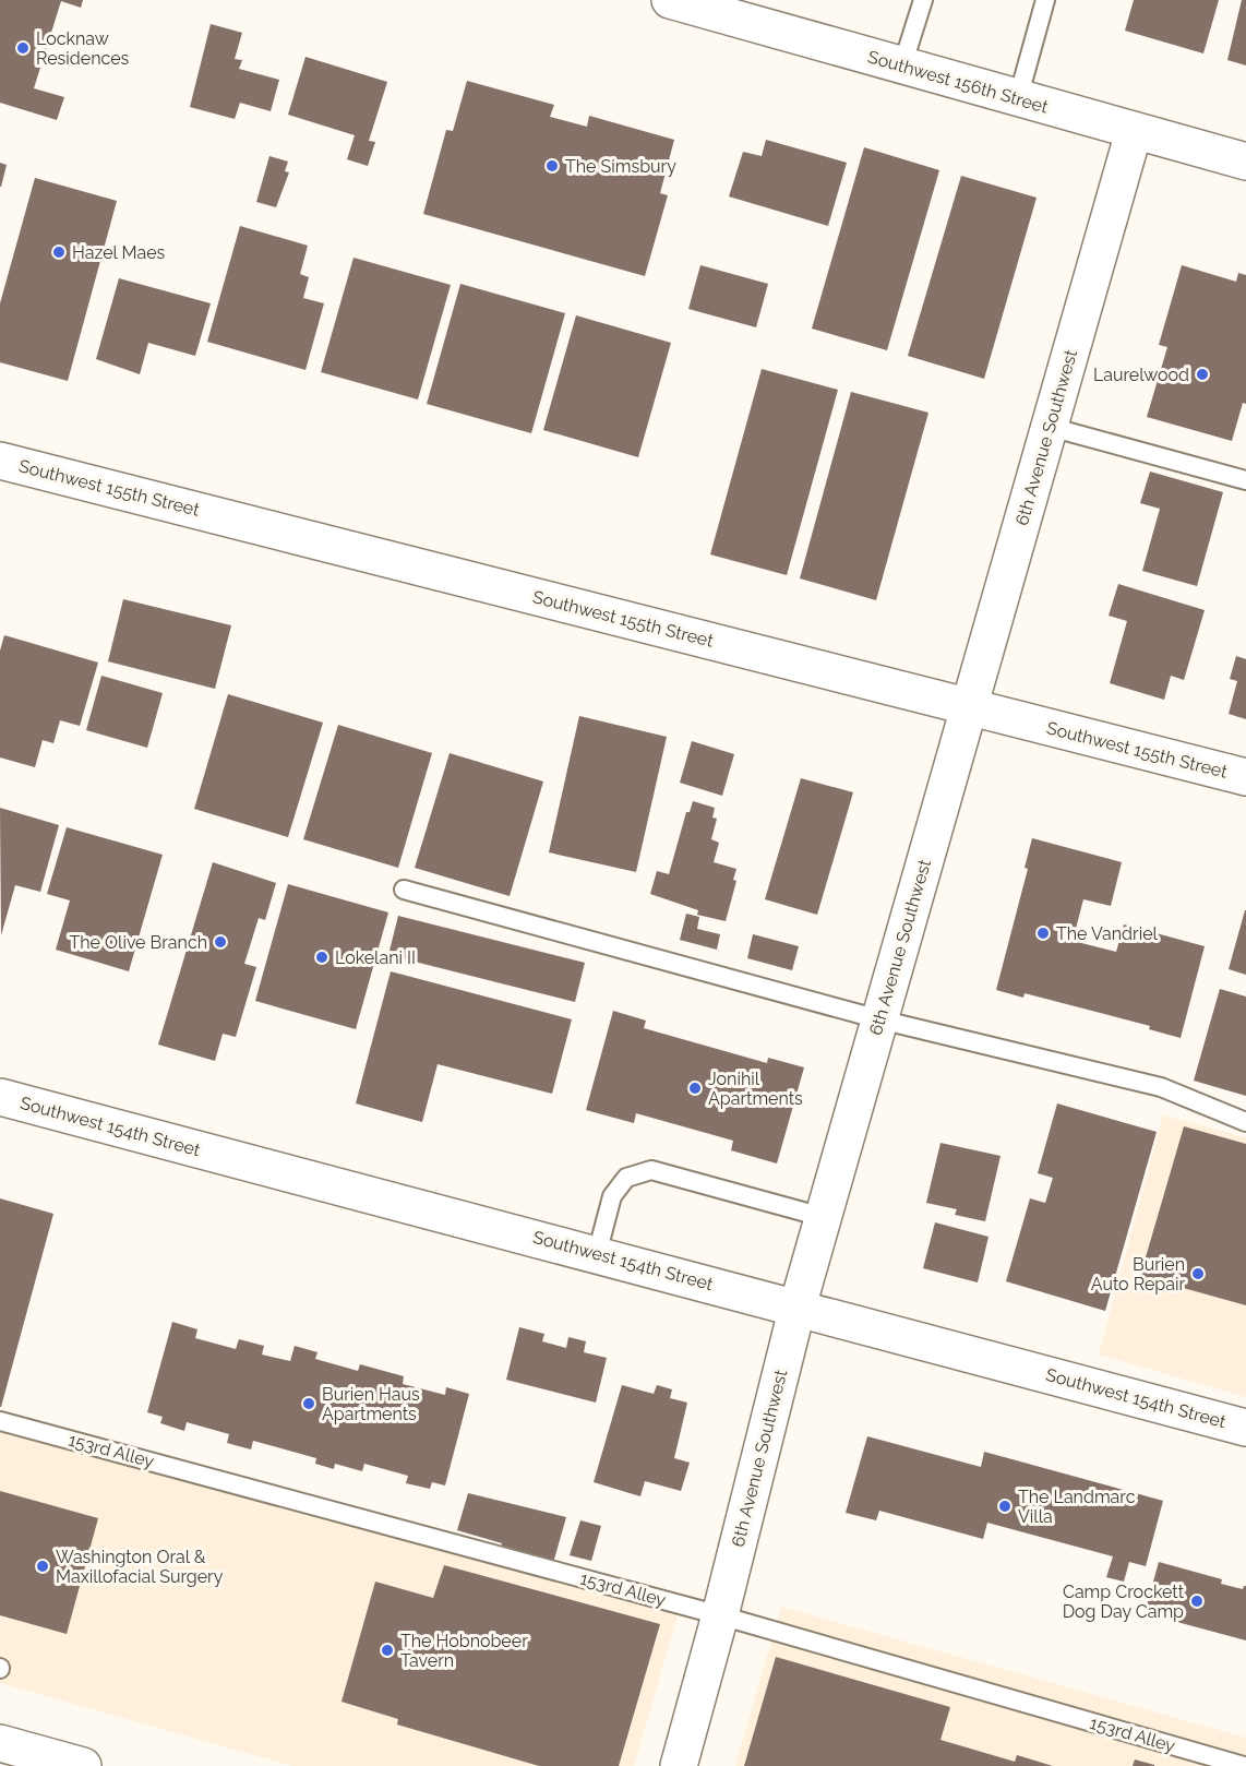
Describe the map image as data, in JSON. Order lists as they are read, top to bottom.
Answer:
{
  "streets": {
    "street": [
      "Southwest 156th Street",
      "6th Avenue Southwest",
      "Southwest 155th Street",
      "Southwest 154th Street"
    ],
    "lane": ["153rd Alley"]
  },
  "crossings": [
    ["Southwest 156th Street", "6th Avenue Southwest"],
    ["6th Avenue Southwest", "Southwest 155th Street"],
    ["6th Avenue Southwest", "Southwest 154th Street"],
    ["6th Avenue Southwest", "153rd Alley"]
  ],
  "places": [
    "Locknaw Residences",
    "The Simsbury",
    "Hazel Maes",
    "Laurelwood",
    "The Vandriel",
    "The Olive Branch",
    "Lokelani II",
    "Jonihil Apartments",
    "Burien Auto Repair",
    "Burien Haus Apartments",
    "The Landmarc Villa",
    "Washington Oral & Maxillofacial Surgery",
    "Camp Crockett Dog Day Camp",
    "The Hobnobeer Tavern"
  ]
}
